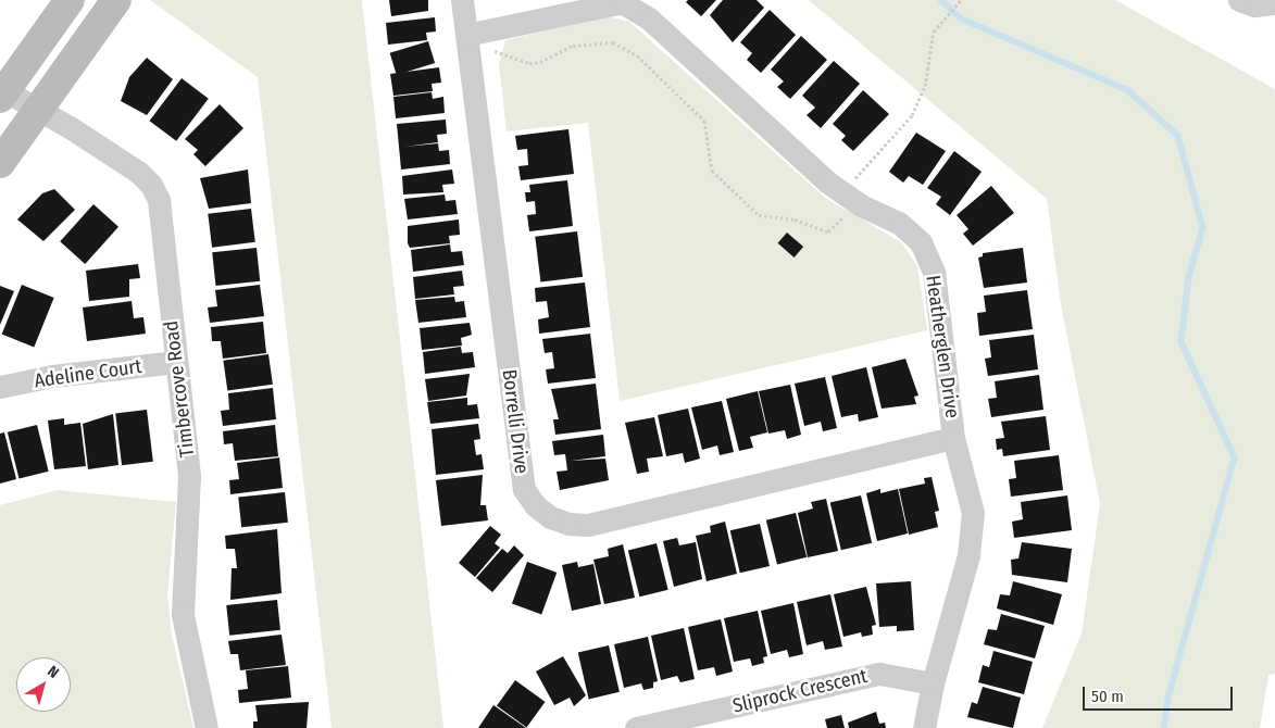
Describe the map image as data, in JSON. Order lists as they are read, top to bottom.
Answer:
{
  "streets": {
    "street": [
      "Heatherglen Drive",
      "Adeline Court",
      "Timbercove Road",
      "Borrelli Drive",
      "Sliprock Crescent"
    ]
  },
  "crossings": [
    ["Heatherglen Drive", "Borrelli Drive"],
    ["Heatherglen Drive", "Sliprock Crescent"],
    ["Adeline Court", "Timbercove Road"]
  ],
  "scale_bar": "50 m",
  "north": "top right"
}
